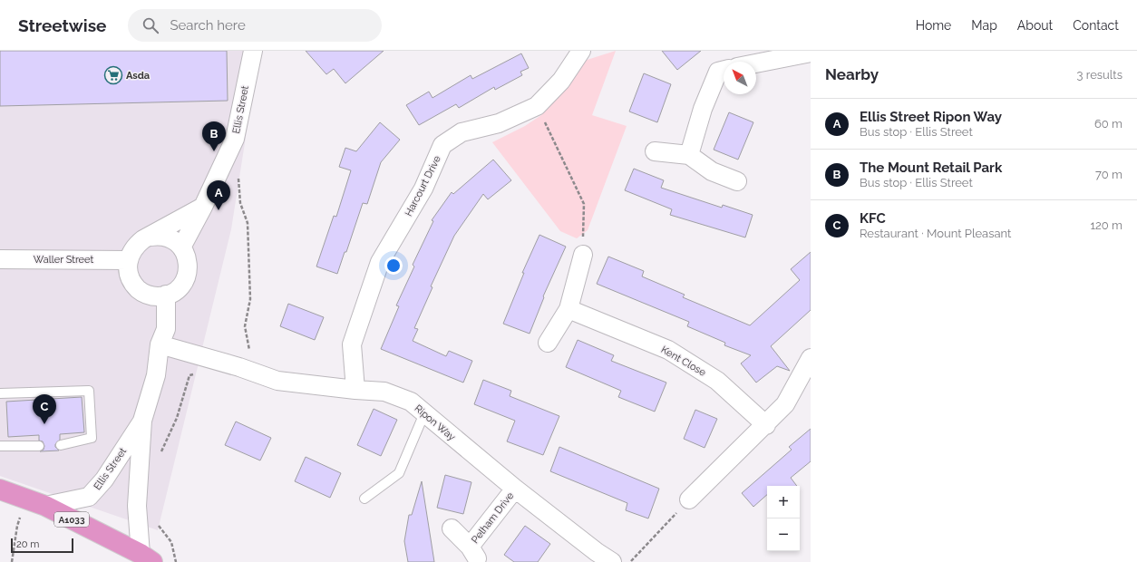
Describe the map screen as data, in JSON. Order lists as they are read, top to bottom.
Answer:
{
  "streets": {
    "highway": ["A1033"],
    "street": [
      "Ellis Street",
      "Harcourt Drive",
      "Waller Street",
      "Kent Close",
      "Ripon Way",
      "Pelham Drive"
    ]
  },
  "crossings": [
    ["Ellis Street", "Waller Street"],
    ["Ellis Street", "Ripon Way"],
    ["Ellis Street", "A1033"],
    ["Harcourt Drive", "Ripon Way"],
    ["Ripon Way", "Pelham Drive"]
  ],
  "places": {
    "supermarket": ["Asda"]
  },
  "scale_bar": "20 m",
  "north": "top left",
  "page": {
    "header": "Streetwise",
    "search": "Search here",
    "nav": [
      "Home",
      "Map",
      "About",
      "Contact"
    ],
    "heading": ["Nearby", "3 results"],
    "list": [
      {
        "mark": "A",
        "name": "Ellis Street Ripon Way",
        "note": "Bus stop · Ellis Street",
        "value": "60 m"
      },
      {
        "mark": "B",
        "name": "The Mount Retail Park",
        "note": "Bus stop · Ellis Street",
        "value": "70 m"
      },
      {
        "mark": "C",
        "name": "KFC",
        "note": "Restaurant · Mount Pleasant",
        "value": "120 m"
      }
    ],
    "pins": ["B", "A", "C"],
    "map_buttons": ["+", "−"],
    "scale": "20 m"
  }
}
